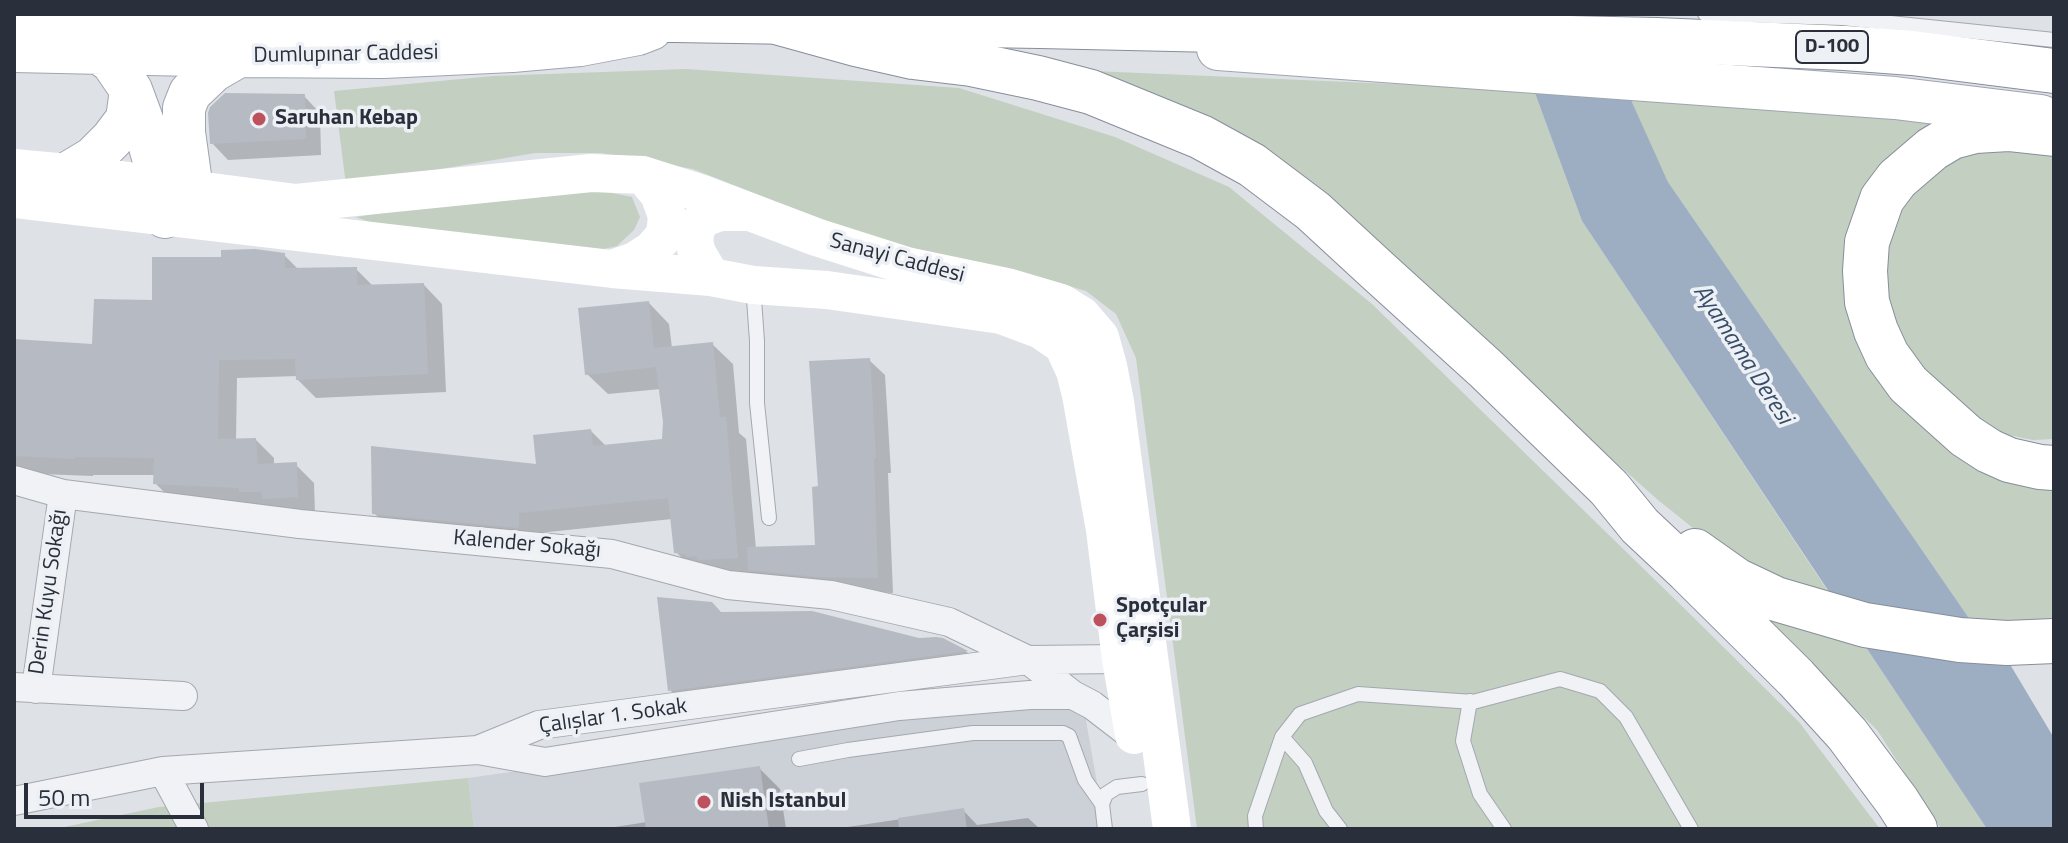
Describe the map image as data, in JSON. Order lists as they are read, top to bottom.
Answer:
{
  "streets": {
    "highway": ["D-100"],
    "main road": ["Dumlupınar Caddesi", "Sanayi Caddesi"],
    "street": ["Kalender Sokağı", "Derin Kuyu Sokağı", "Çalışlar 1. Sokak"]
  },
  "crossings": [
    ["D-100", "Dumlupınar Caddesi"],
    ["Sanayi Caddesi", "Çalışlar 1. Sokak"],
    ["Kalender Sokağı", "Derin Kuyu Sokağı"],
    ["Kalender Sokağı", "Çalışlar 1. Sokak"]
  ],
  "water": ["Ayamama Deresi"],
  "places": ["Saruhan Kebap", "Spotçular Çarşisi", "Nish Istanbul"],
  "scale_bar": "50 m"
}
